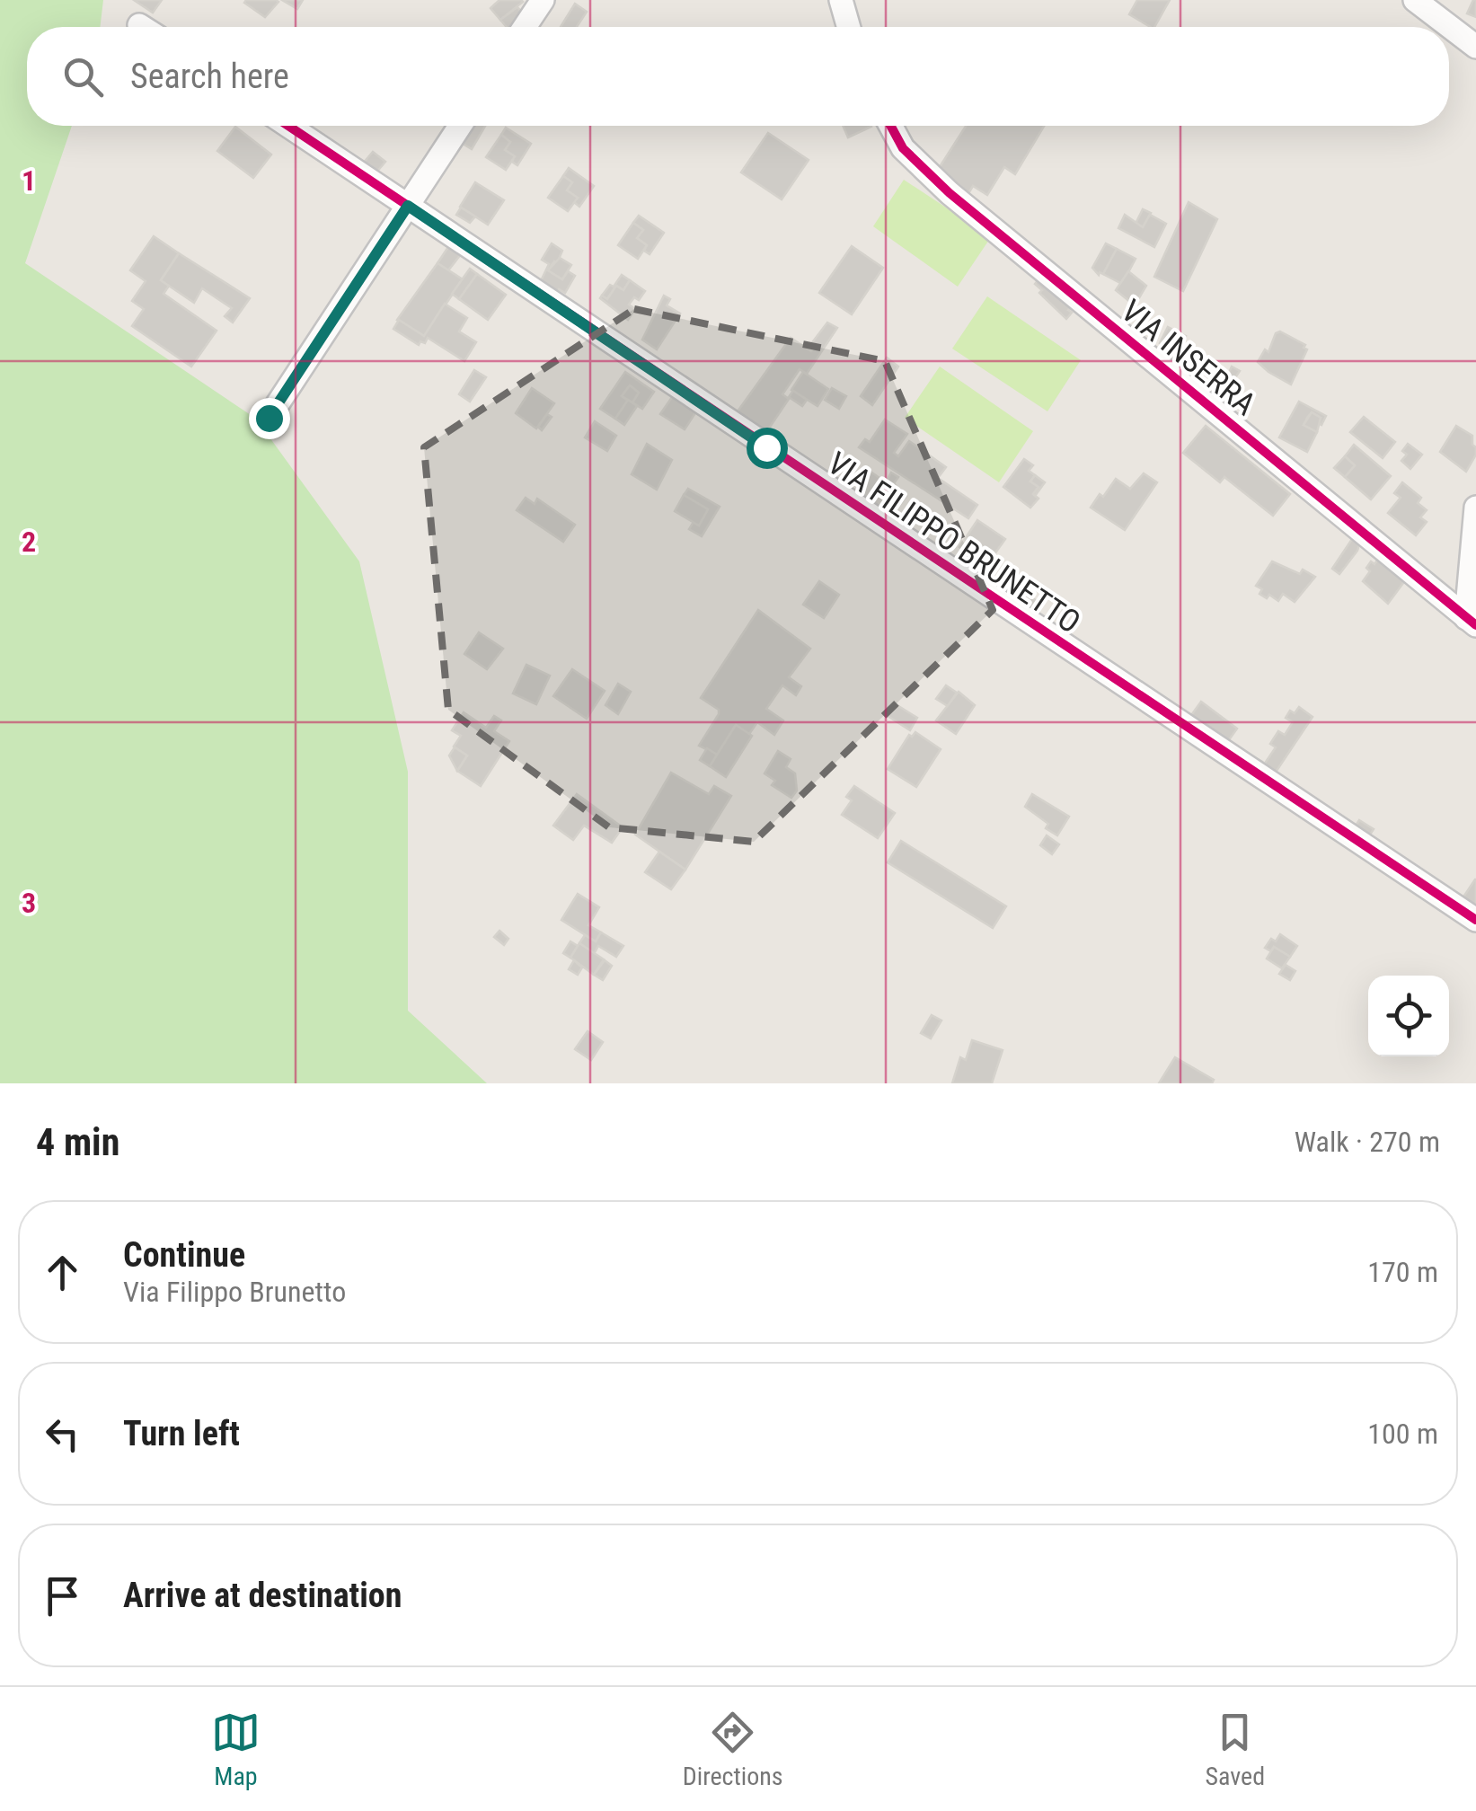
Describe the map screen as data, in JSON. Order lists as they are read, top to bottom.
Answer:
{
  "streets": {
    "street": ["VIA INSERRA", "VIA FILIPPO BRUNETTO"]
  },
  "page": {
    "search": "Search here",
    "heading": ["4 min", "Walk · 270 m"],
    "list": [
      ["Continue", "Via Filippo Brunetto", "170 m"],
      ["Turn left", "100 m"],
      "Arrive at destination"
    ],
    "nav": ["Map", "Directions", "Saved"]
  },
  "grid": {
    "rows": ["1", "2", "3"]
  }
}
